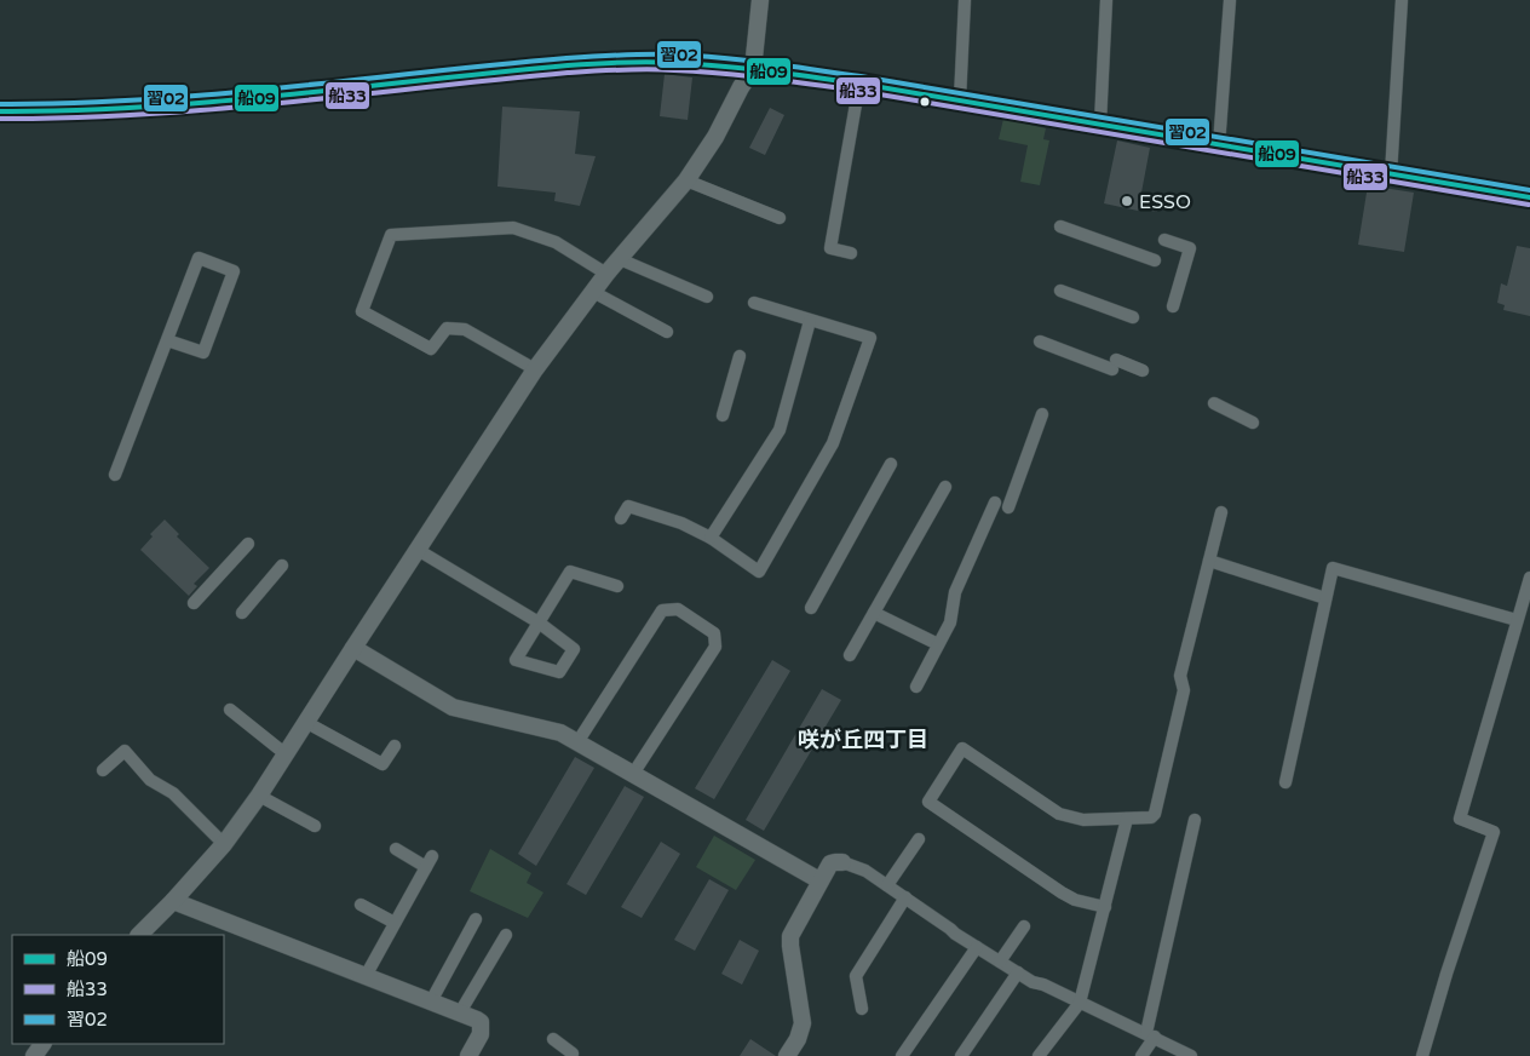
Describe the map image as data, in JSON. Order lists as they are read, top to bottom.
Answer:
{
  "districts": ["咲が丘四丁目"],
  "places": ["ESSO"],
  "lines": ["transit line 習02", "transit line 船09", "transit line 船33"],
  "legend": ["船09", "船33", "習02"]
}
